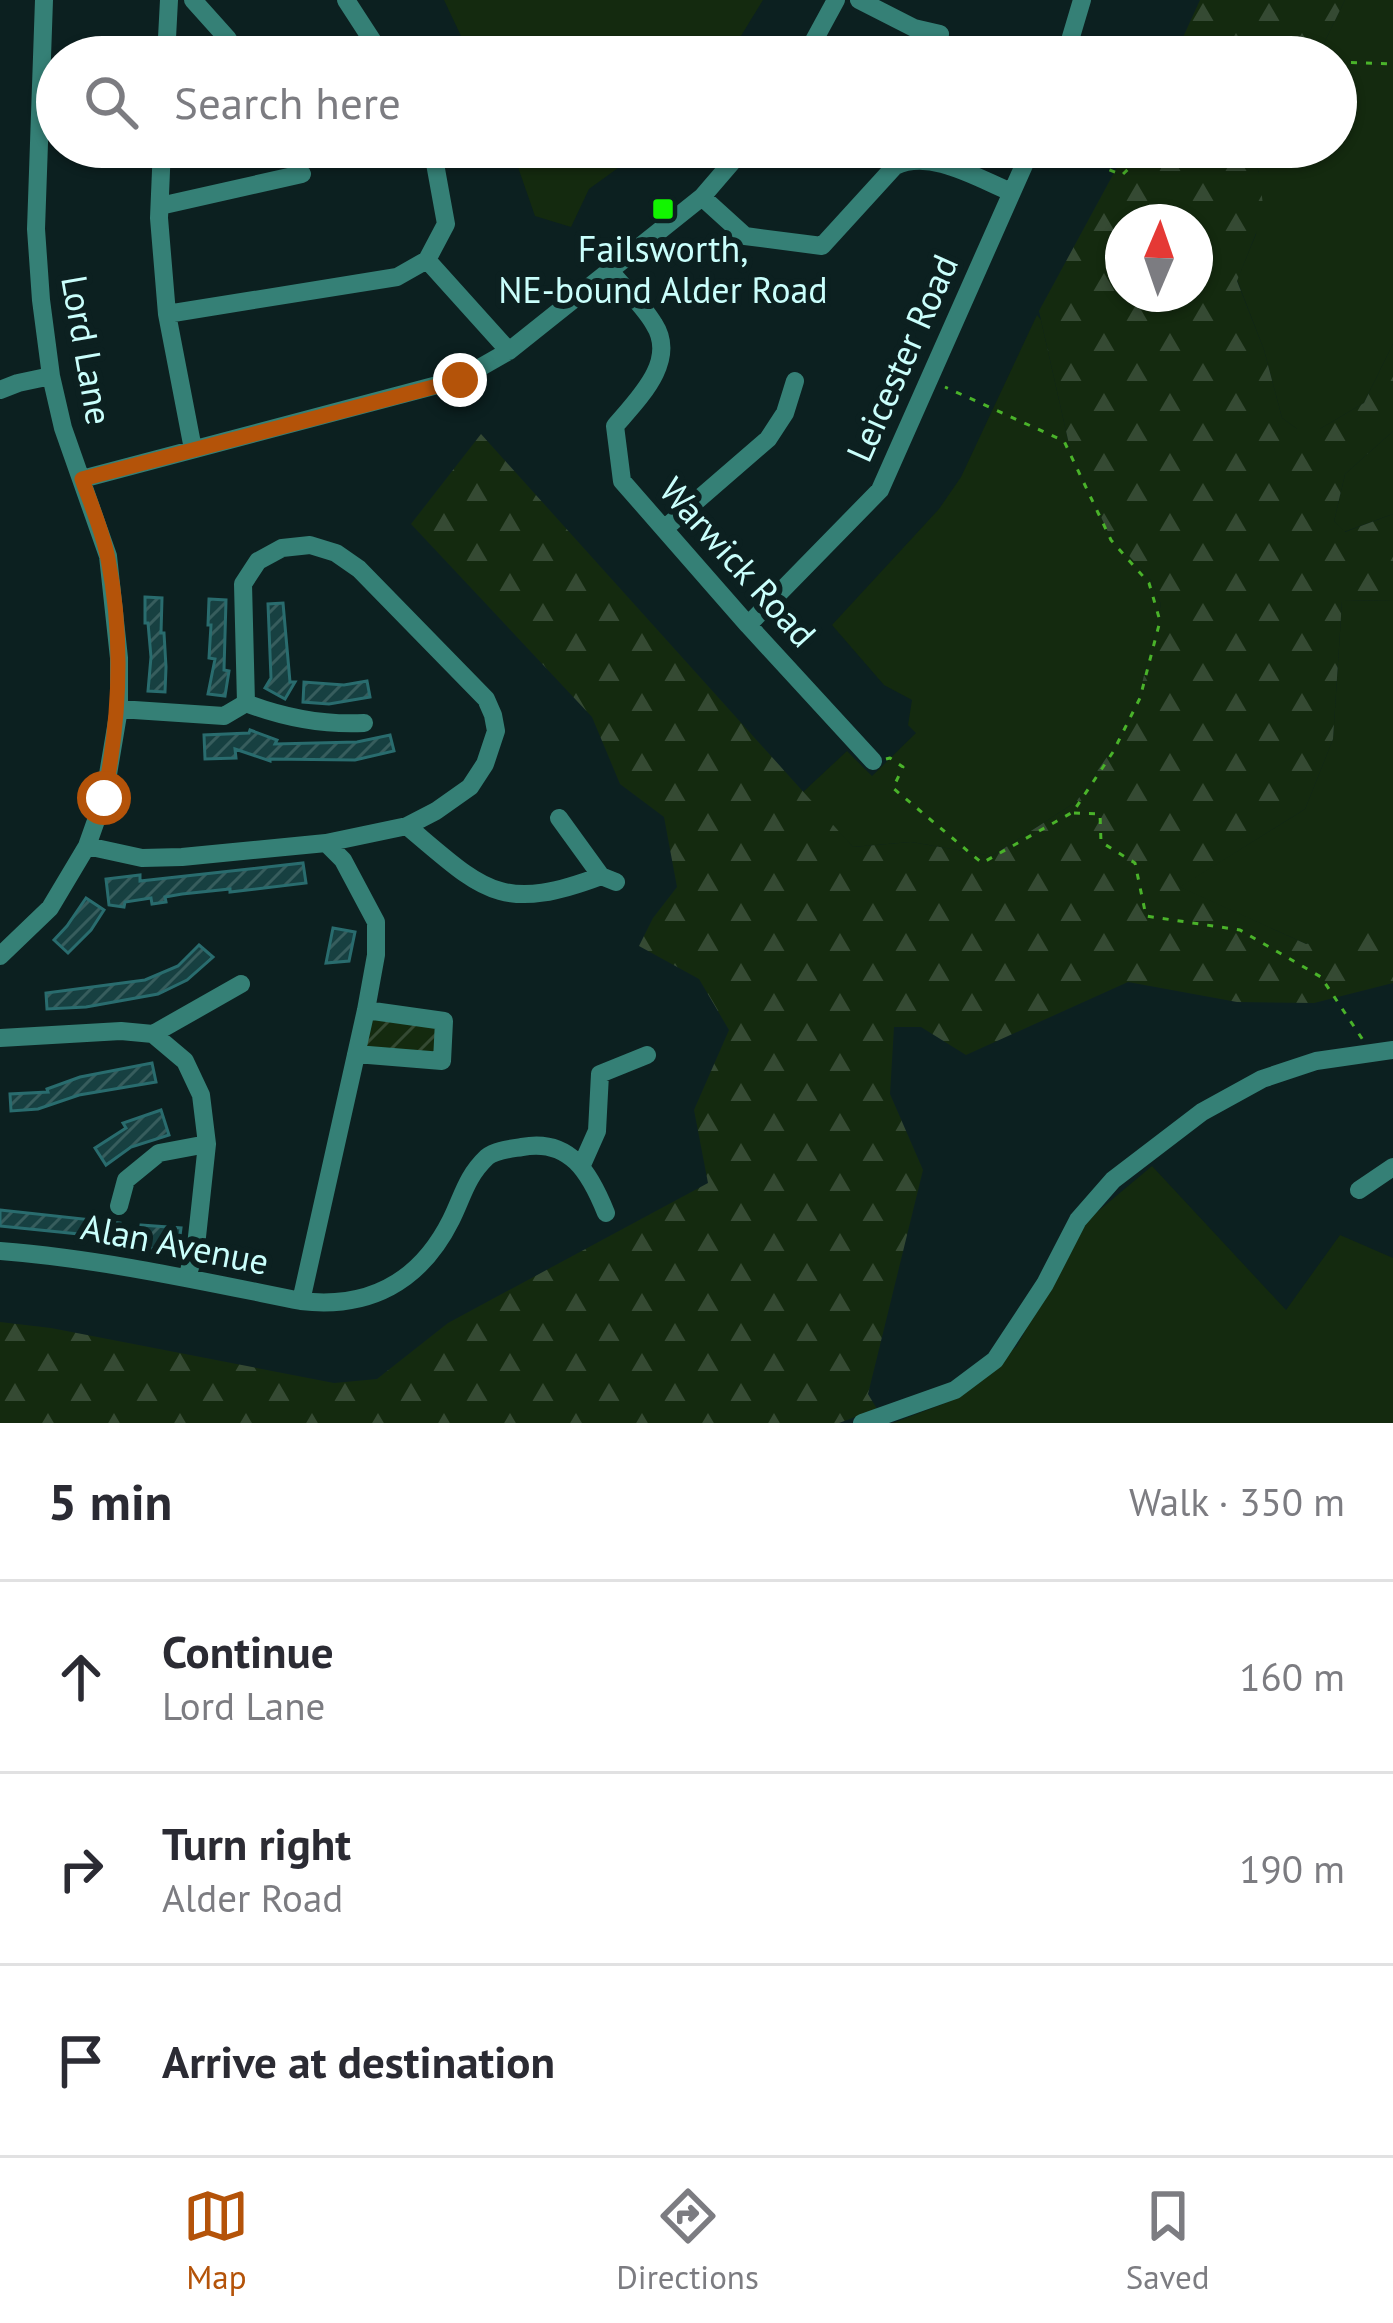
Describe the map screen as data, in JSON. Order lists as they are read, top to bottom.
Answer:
{
  "streets": {
    "street": [
      "Lord Lane",
      "Leicester Road",
      "Warwick Road",
      "Alan Avenue"
    ]
  },
  "crossings": [
    ["Leicester Road", "Warwick Road"]
  ],
  "places": {
    "transit": ["Failsworth, NE-bound Alder Road"]
  },
  "north": "top",
  "page": {
    "search": "Search here",
    "heading": ["5 min", "Walk · 350 m"],
    "list": [
      ["Continue", "Lord Lane", "160 m"],
      ["Turn right", "Alder Road", "190 m"],
      "Arrive at destination"
    ],
    "nav": ["Map", "Directions", "Saved"]
  }
}
